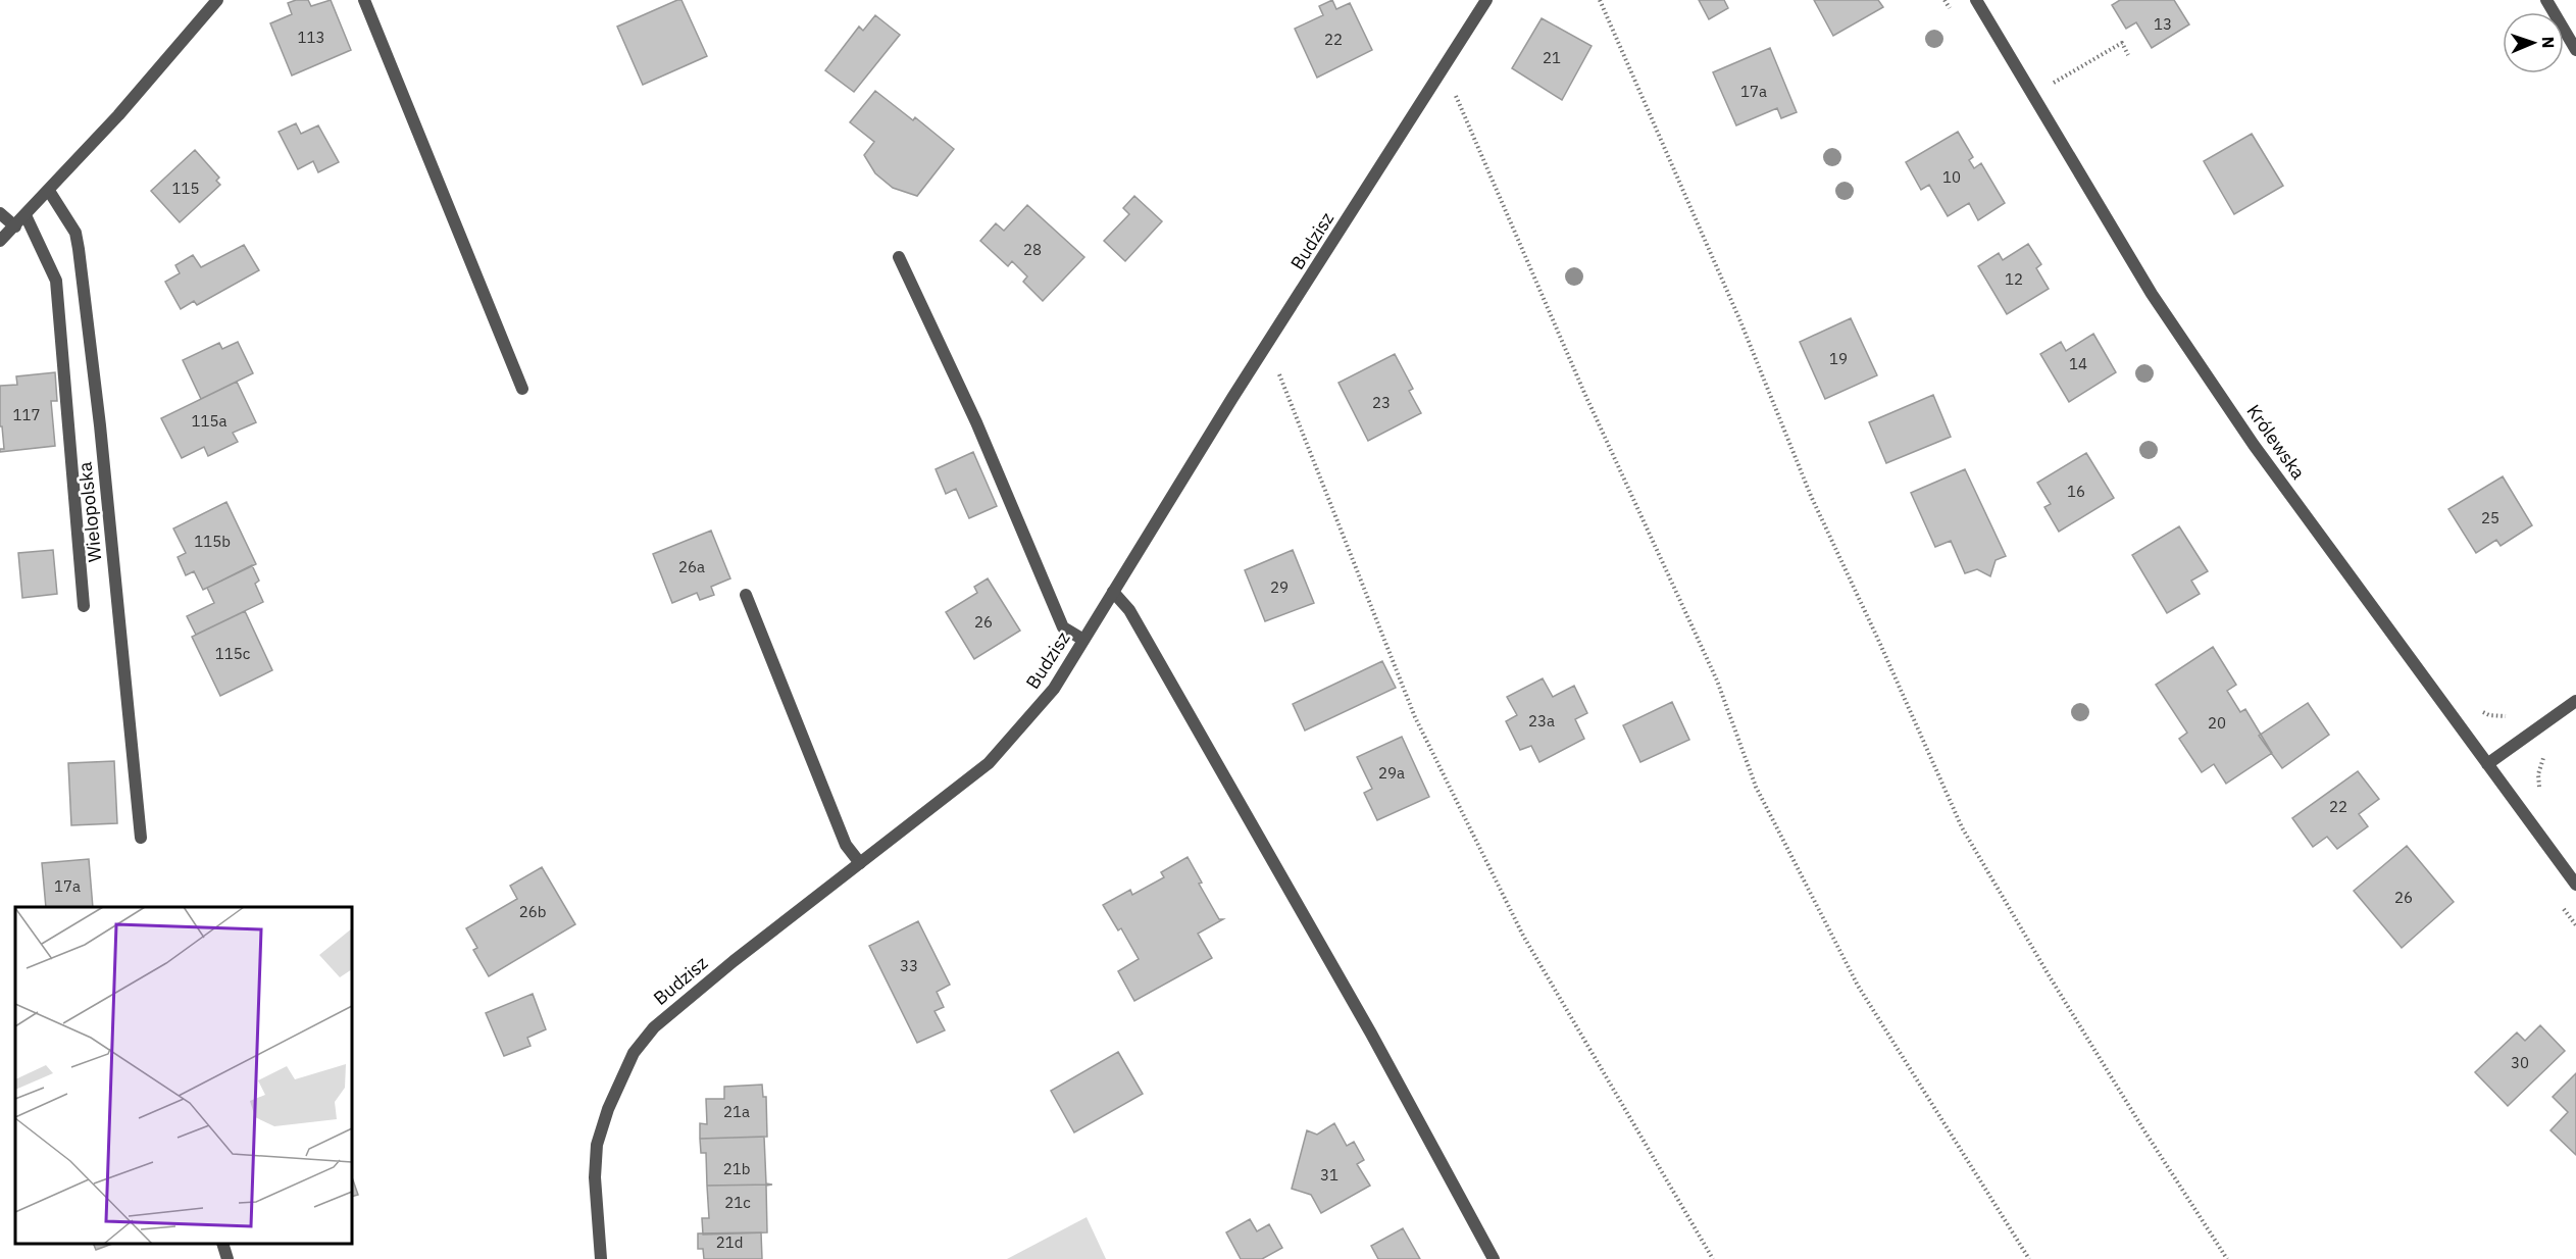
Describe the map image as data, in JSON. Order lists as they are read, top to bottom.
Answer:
{
  "streets": {
    "street": ["Budzisz", "Królewska", "Wielopolska"]
  },
  "house_numbers": [
    "13",
    "113",
    "22",
    "21",
    "17a",
    "10",
    "115",
    "28",
    "12",
    "19",
    "14",
    "23",
    "117",
    "115a",
    "16",
    "25",
    "115b",
    "26a",
    "29",
    "26",
    "115c",
    "23a",
    "20",
    "29a",
    "22",
    "17a",
    "26",
    "26b",
    "33",
    "30",
    "21a",
    "21b",
    "31",
    "21c",
    "21d"
  ],
  "north": "right"
}
